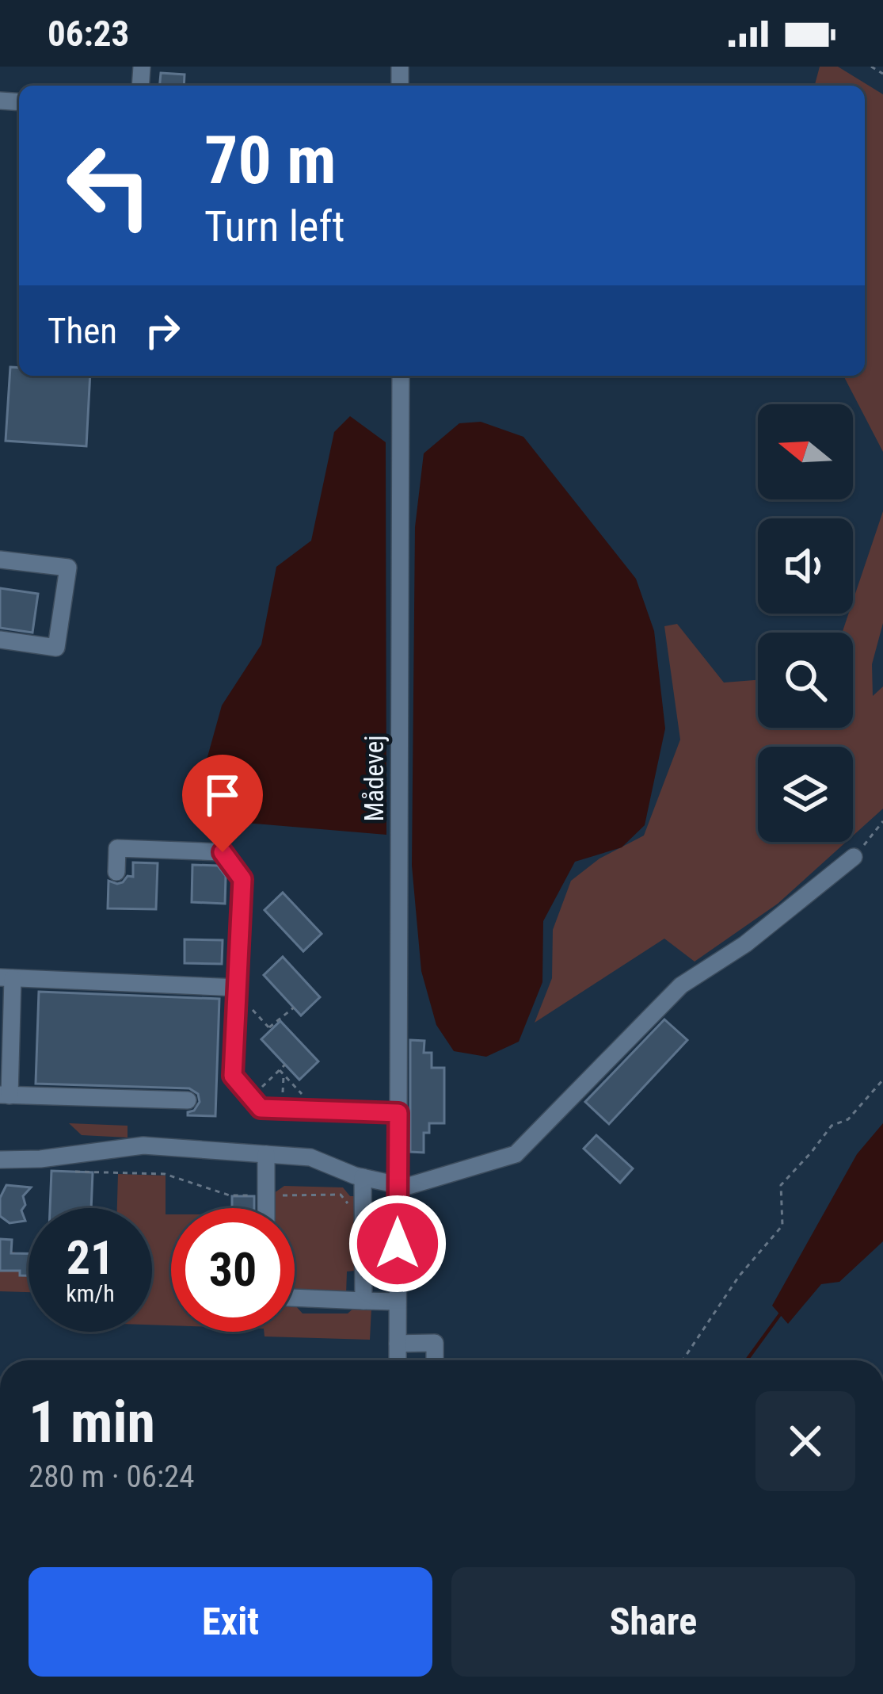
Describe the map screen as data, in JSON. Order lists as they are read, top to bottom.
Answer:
{
  "streets": {
    "street": ["Mådevej"]
  },
  "north": "left",
  "page": {
    "status": "06:23",
    "turn": ["70 m", "Turn left"],
    "then": "Then",
    "speed": "21 km/h",
    "limit": "30",
    "heading": ["1 min", "280 m · 06:24"],
    "buttons": ["Exit", "Share"]
  }
}
